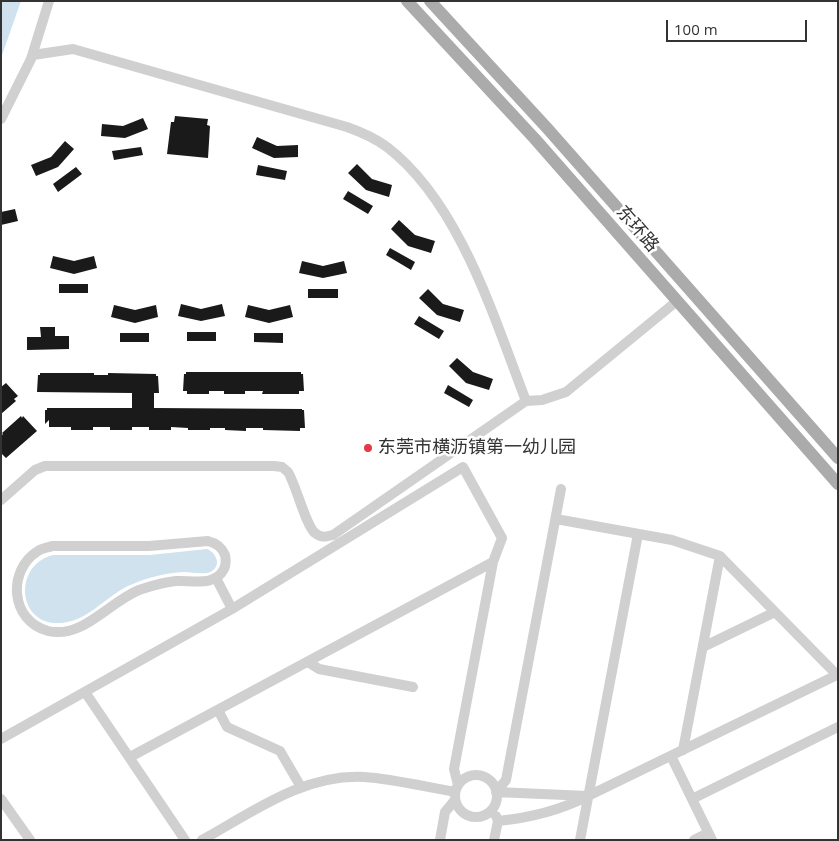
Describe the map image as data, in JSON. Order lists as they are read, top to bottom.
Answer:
{
  "streets": {
    "main road": ["东环路"]
  },
  "places": ["东莞市横沥镇第一幼儿园"],
  "scale_bar": "100 m"
}
